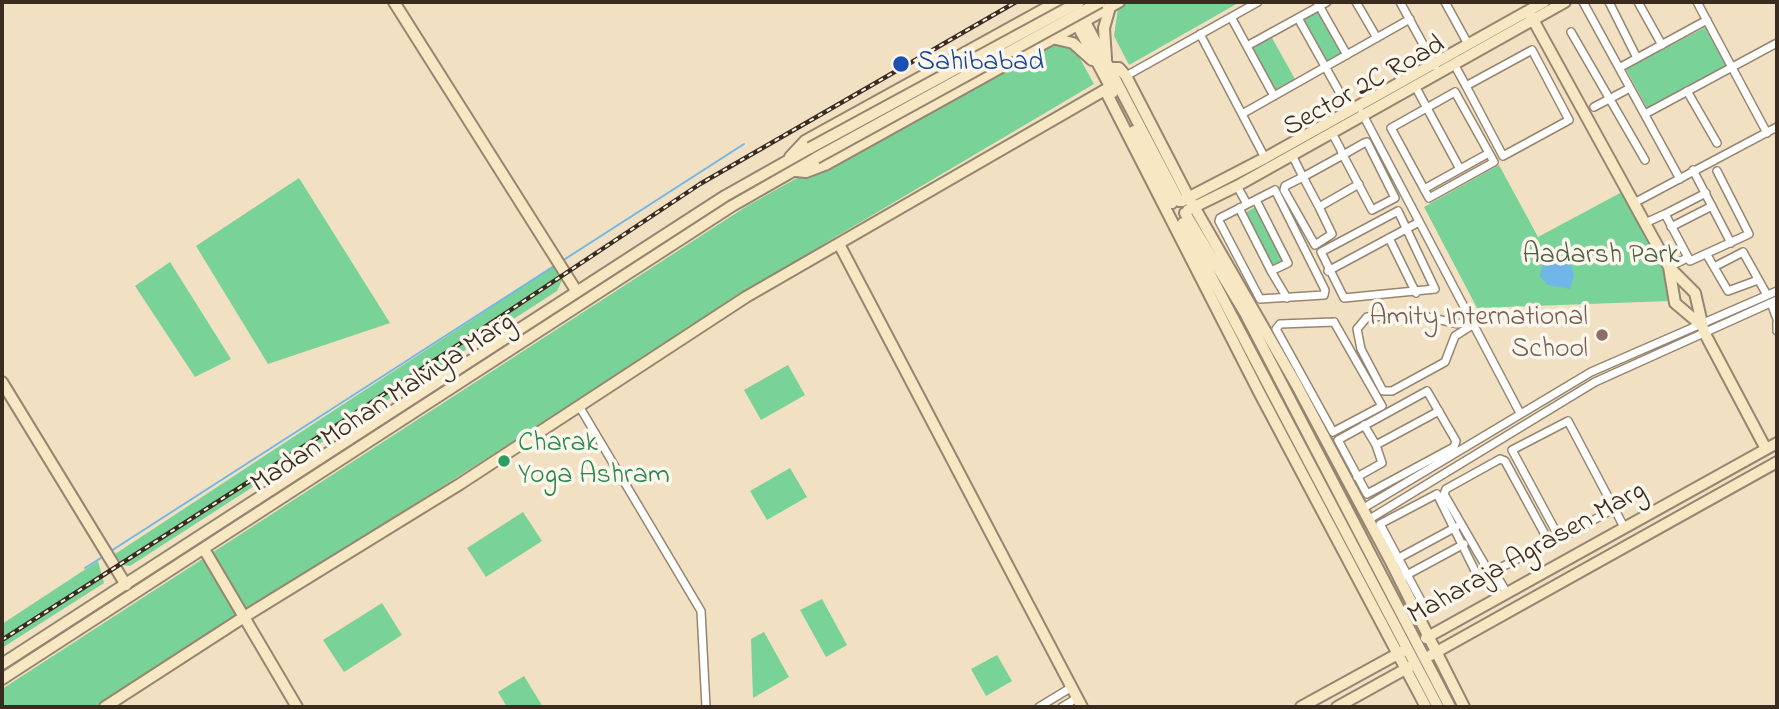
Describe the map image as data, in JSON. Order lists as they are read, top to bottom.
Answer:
{
  "streets": {
    "street": ["Sector 2C Road", "Madan Mohan Malviya Marg", "Maharaja Agrasen Marg"]
  },
  "parks": ["Aadarsh Park"],
  "places": ["Sahibabad", "Amity International School", "Charak Yoga Ashram"]
}
